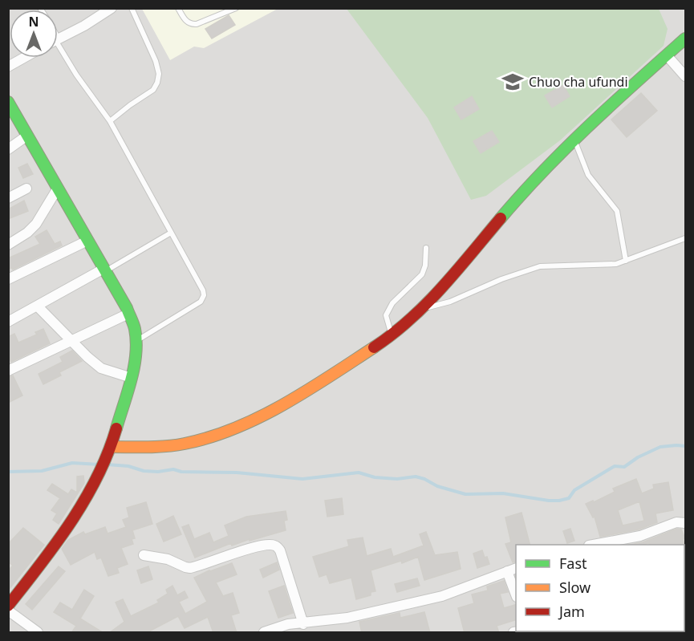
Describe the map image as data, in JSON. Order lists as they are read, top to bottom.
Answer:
{
  "places": {
    "school or university": ["Chuo cha ufundi"]
  },
  "legend": ["Fast", "Slow", "Jam"],
  "north": "top"
}
